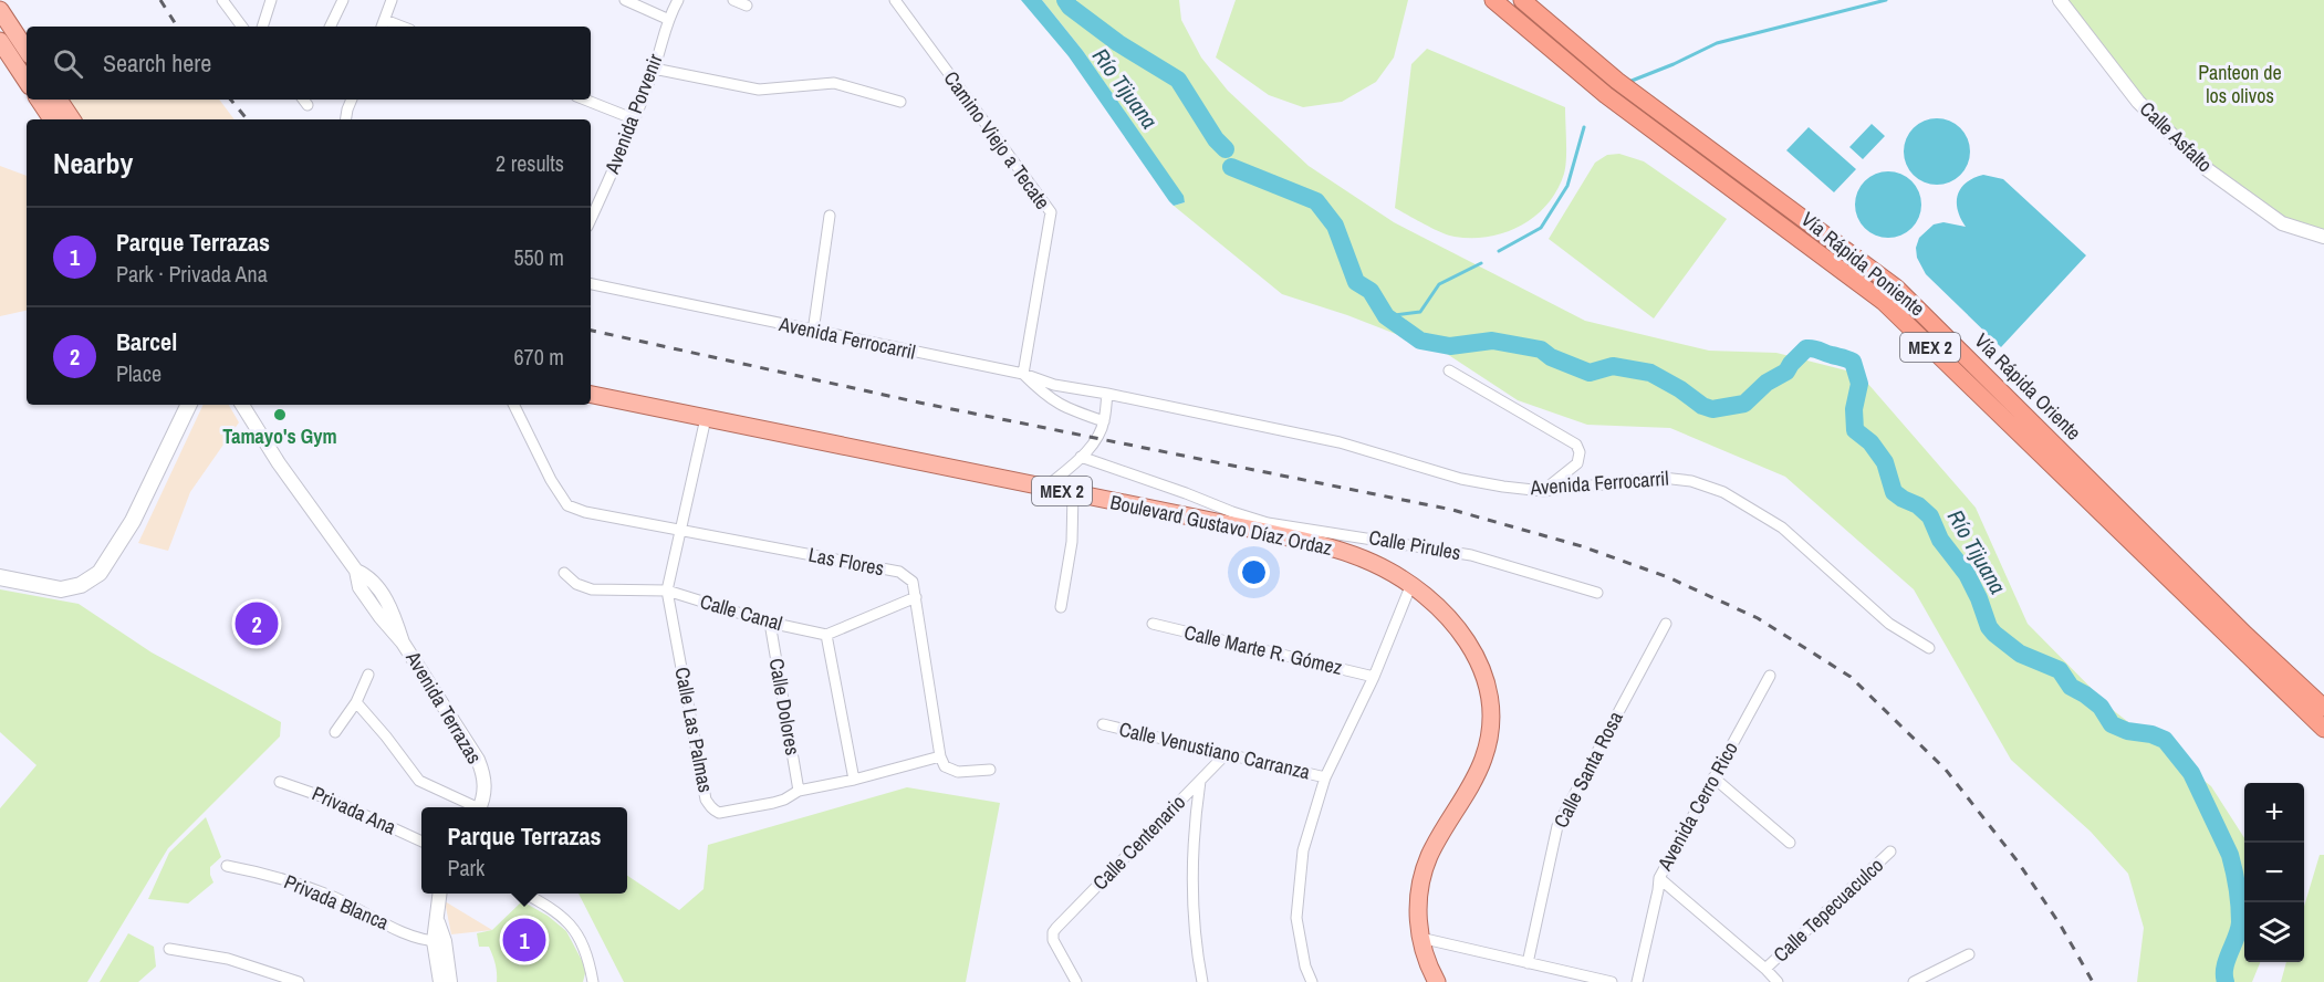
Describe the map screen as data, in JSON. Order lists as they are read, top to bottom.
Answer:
{
  "streets": {
    "highway": ["Vía Rápida Poniente", "MEX 2", "Vía Rápida Oriente"],
    "main road": ["Boulevard Gustavo Díaz Ordaz"],
    "street": [
      "Avenida Porvenir",
      "Calle Asfalto",
      "Camino Viejo a Tecate",
      "Avenida Ferrocarril",
      "Calle Pirules",
      "Las Flores",
      "Calle Canal",
      "Calle Marte R. Gómez",
      "Calle Dolores",
      "Avenida Terrazas",
      "Calle Las Palmas",
      "Calle Venustiano Carranza",
      "Calle Santa Rosa",
      "Avenida Cerro Rico",
      "Privada Ana",
      "Calle Centenario",
      "Privada Blanca",
      "Calle Tepecuaculco"
    ]
  },
  "crossings": [
    ["Camino Viejo a Tecate", "Avenida Ferrocarril"],
    ["Boulevard Gustavo Díaz Ordaz", "Calle Pirules"],
    ["Boulevard Gustavo Díaz Ordaz", "Calle Las Palmas"],
    ["Las Flores", "Calle Las Palmas"],
    ["Calle Canal", "Calle Dolores"],
    ["Calle Canal", "Calle Las Palmas"],
    ["Calle Dolores", "Calle Las Palmas"],
    ["Calle Venustiano Carranza", "Calle Centenario"]
  ],
  "water": ["Río Tijuana"],
  "parks": ["Panteon de los olivos"],
  "places": ["Tamayo's Gym"],
  "page": {
    "search": "Search here",
    "heading": ["Nearby", "2 results"],
    "list": [
      {
        "mark": "1",
        "name": "Parque Terrazas",
        "note": "Park · Privada Ana",
        "value": "550 m"
      },
      {
        "mark": "2",
        "name": "Barcel",
        "note": "Place",
        "value": "670 m"
      }
    ],
    "pins": ["2", "1"],
    "map_buttons": ["+", "−"],
    "popup": ["Parque Terrazas", "Park"]
  }
}
